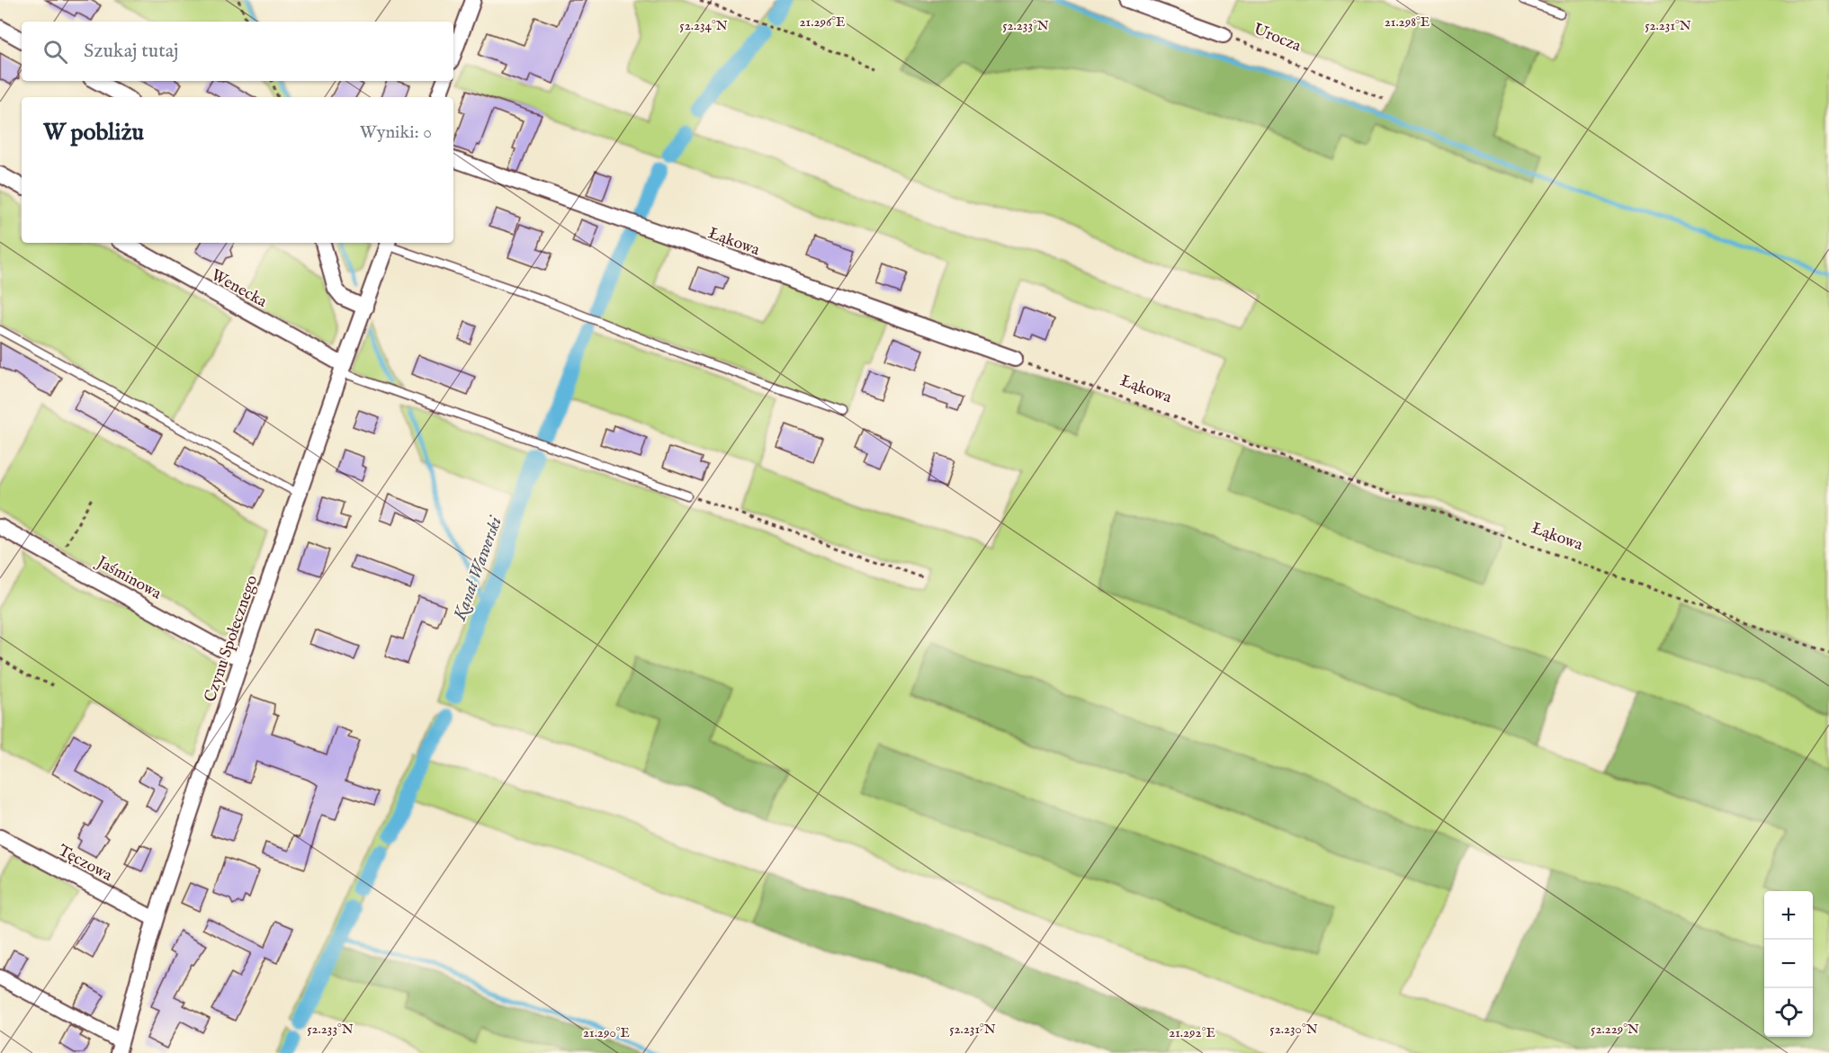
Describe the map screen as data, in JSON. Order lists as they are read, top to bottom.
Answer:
{
  "streets": {
    "street": [
      "Łąkowa",
      "Wenecka",
      "Jaśminowa",
      "Czynu Społecznego",
      "Tęczowa"
    ],
    "path": ["Urocza"]
  },
  "crossings": [
    ["Wenecka", "Czynu Społecznego"],
    ["Jaśminowa", "Czynu Społecznego"],
    ["Czynu Społecznego", "Tęczowa"]
  ],
  "water": ["Kanał Wawerski"],
  "page": {
    "search": "Szukaj tutaj",
    "heading": ["W pobliżu", "Wyniki: 0"],
    "map_buttons": ["+", "−"]
  },
  "coordinates": [
    "21.296°E",
    "21.298°E",
    "52.234°N",
    "52.233°N",
    "52.231°N",
    "52.230°N",
    "52.229°N",
    "21.290°E",
    "21.292°E"
  ]
}
